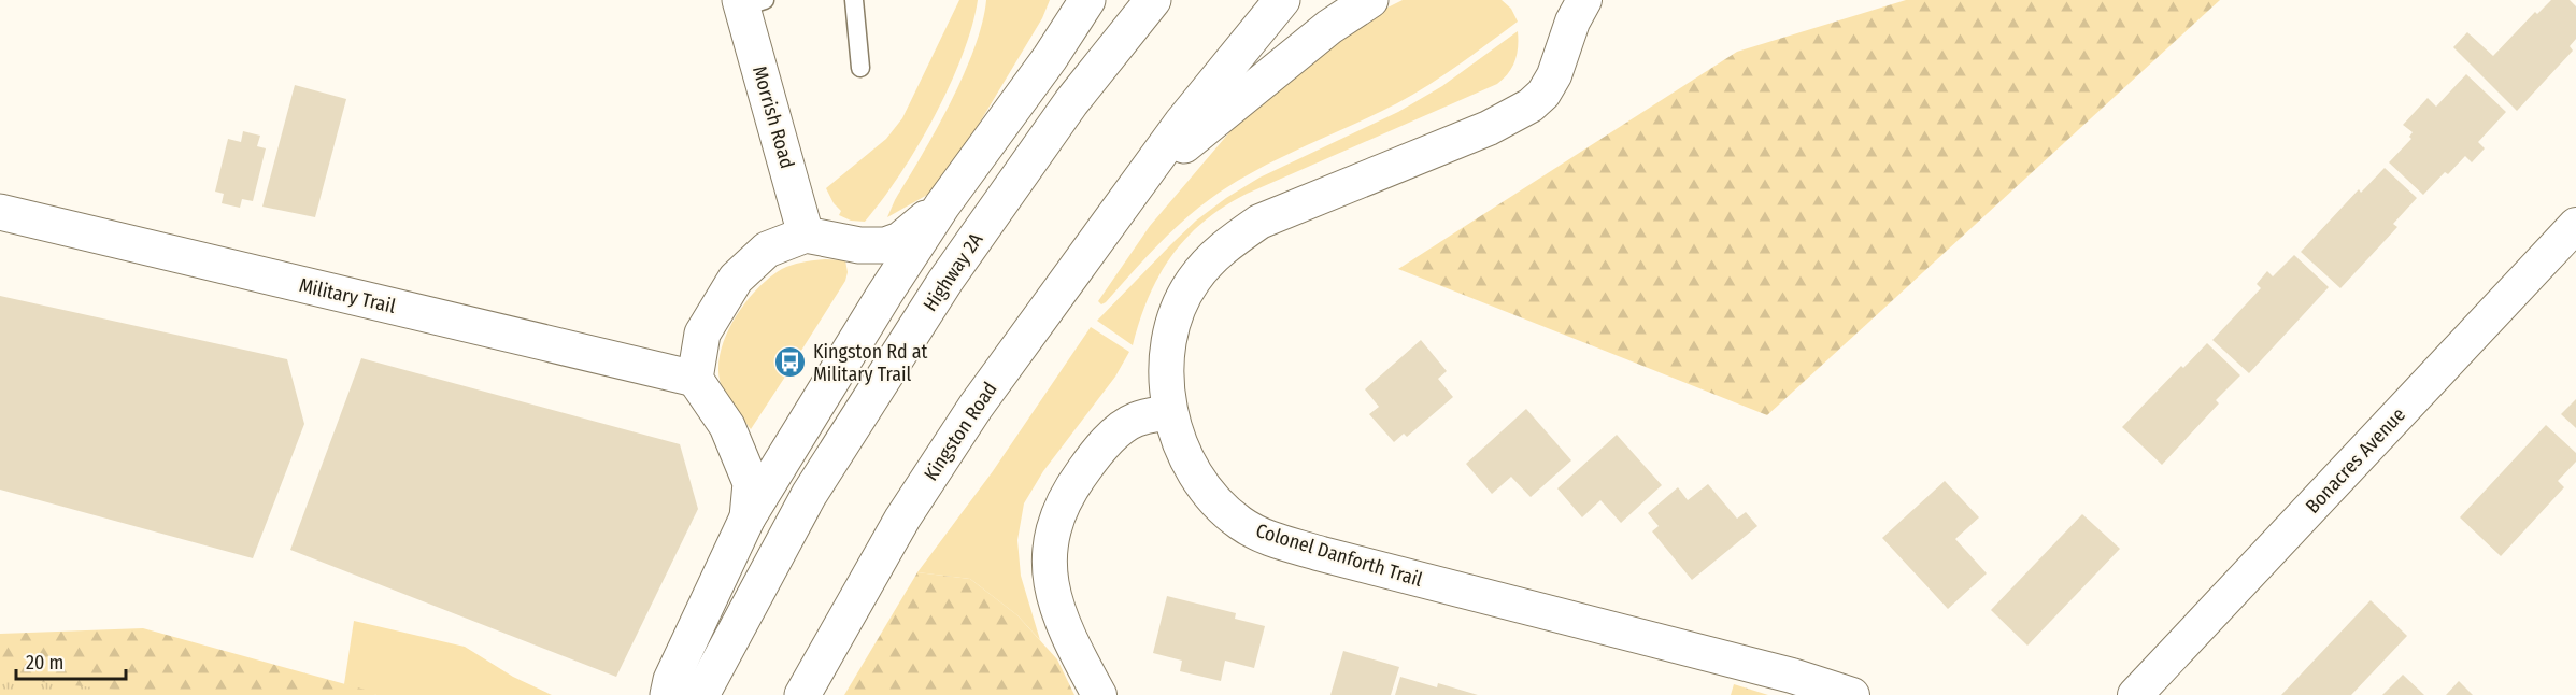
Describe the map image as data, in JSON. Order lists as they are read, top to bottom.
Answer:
{
  "streets": {
    "main road": [
      "Morrish Road",
      "Highway 2A",
      "Military Trail",
      "Kingston Road"
    ],
    "street": ["Bonacres Avenue", "Colonel Danforth Trail"]
  },
  "places": {
    "bus stop": ["Kingston Rd at Military Trail"]
  },
  "scale_bar": "20 m"
}
